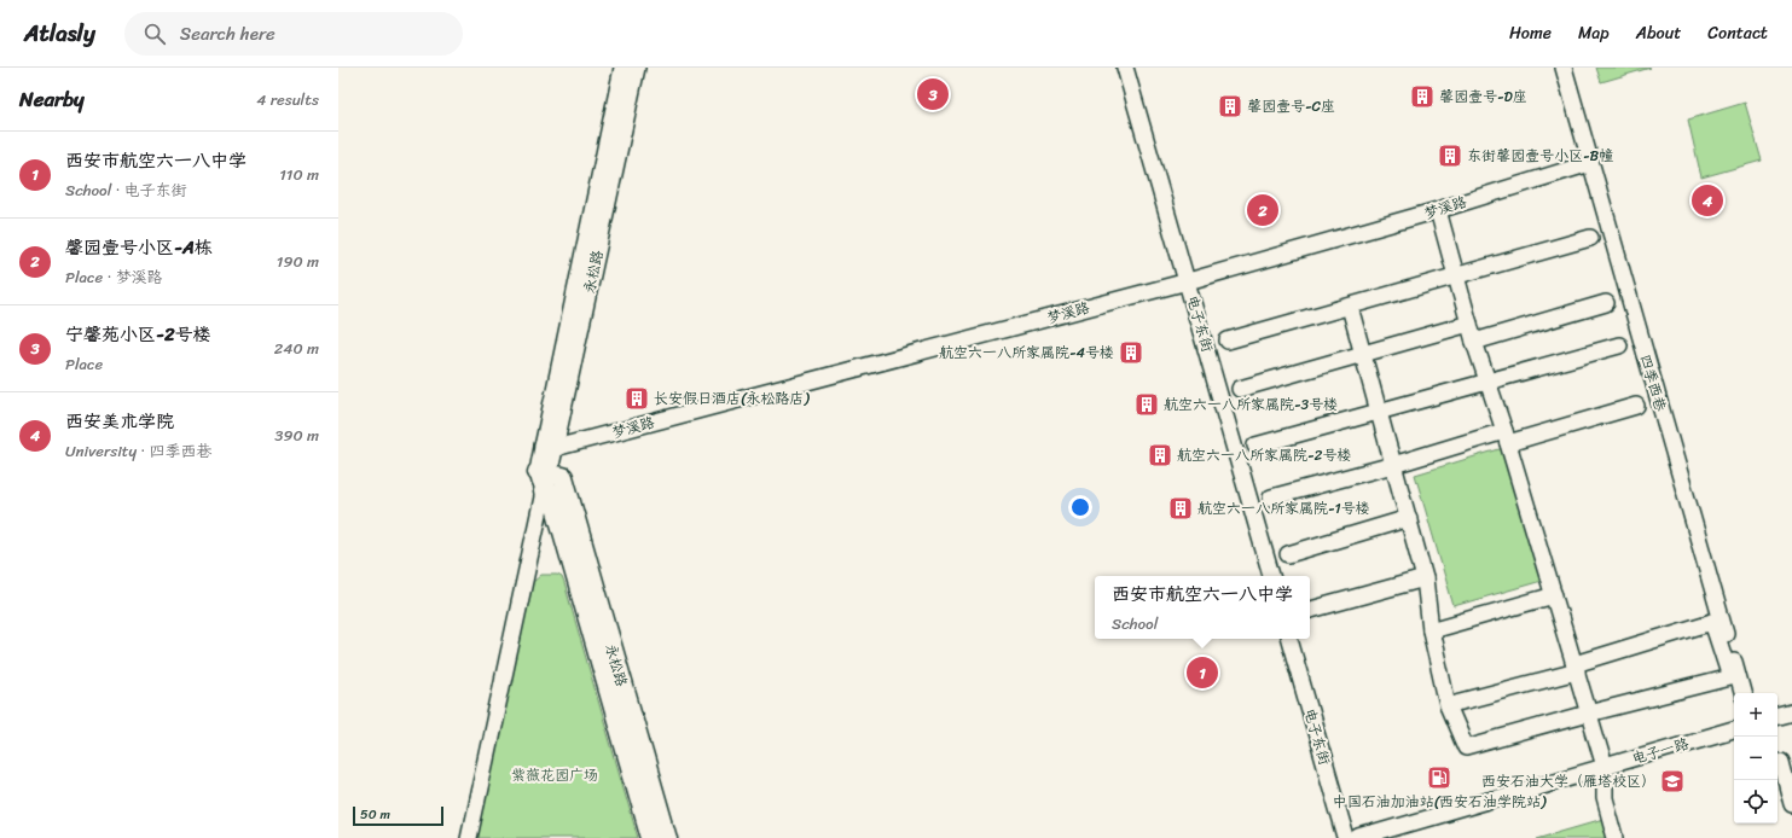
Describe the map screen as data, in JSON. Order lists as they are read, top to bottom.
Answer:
{
  "streets": {
    "main road": ["永松路"],
    "street": [
      "梦溪路",
      "电子东街",
      "四季西巷",
      "电子一路"
    ]
  },
  "crossings": [
    ["梦溪路", "永松路"],
    ["梦溪路", "电子东街"],
    ["梦溪路", "四季西巷"]
  ],
  "parks": ["紫薇花园广场"],
  "places": {
    "building": [
      "馨园壹号-D座",
      "馨园壹号-C座",
      "东街馨园壹号小区-B幢",
      "航空六一八所家属院-4号楼",
      "长安假日酒店(永松路店)",
      "航空六一八所家属院-3号楼",
      "航空六一八所家属院-2号楼",
      "航空六一八所家属院-1号楼"
    ],
    "fuel station": ["中国石油加油站(西安石油学院站)"],
    "school or university": ["西安石油大学（雁塔校区）"]
  },
  "scale_bar": "50 m",
  "page": {
    "header": "Atlasly",
    "search": "Search here",
    "nav": [
      "Home",
      "Map",
      "About",
      "Contact"
    ],
    "heading": ["Nearby", "4 results"],
    "pins": [
      "3",
      "4",
      "2",
      "1"
    ],
    "list": [
      {
        "mark": "1",
        "name": "西安市航空六一八中学",
        "note": "School · 电子东街",
        "value": "110 m"
      },
      {
        "mark": "2",
        "name": "馨园壹号小区-A栋",
        "note": "Place · 梦溪路",
        "value": "190 m"
      },
      {
        "mark": "3",
        "name": "宁馨苑小区-2号楼",
        "note": "Place",
        "value": "240 m"
      },
      {
        "mark": "4",
        "name": "西安美术学院",
        "note": "University · 四季西巷",
        "value": "390 m"
      }
    ],
    "popup": ["西安市航空六一八中学", "School"],
    "map_buttons": ["+", "−"],
    "scale": "50 m"
  }
}
